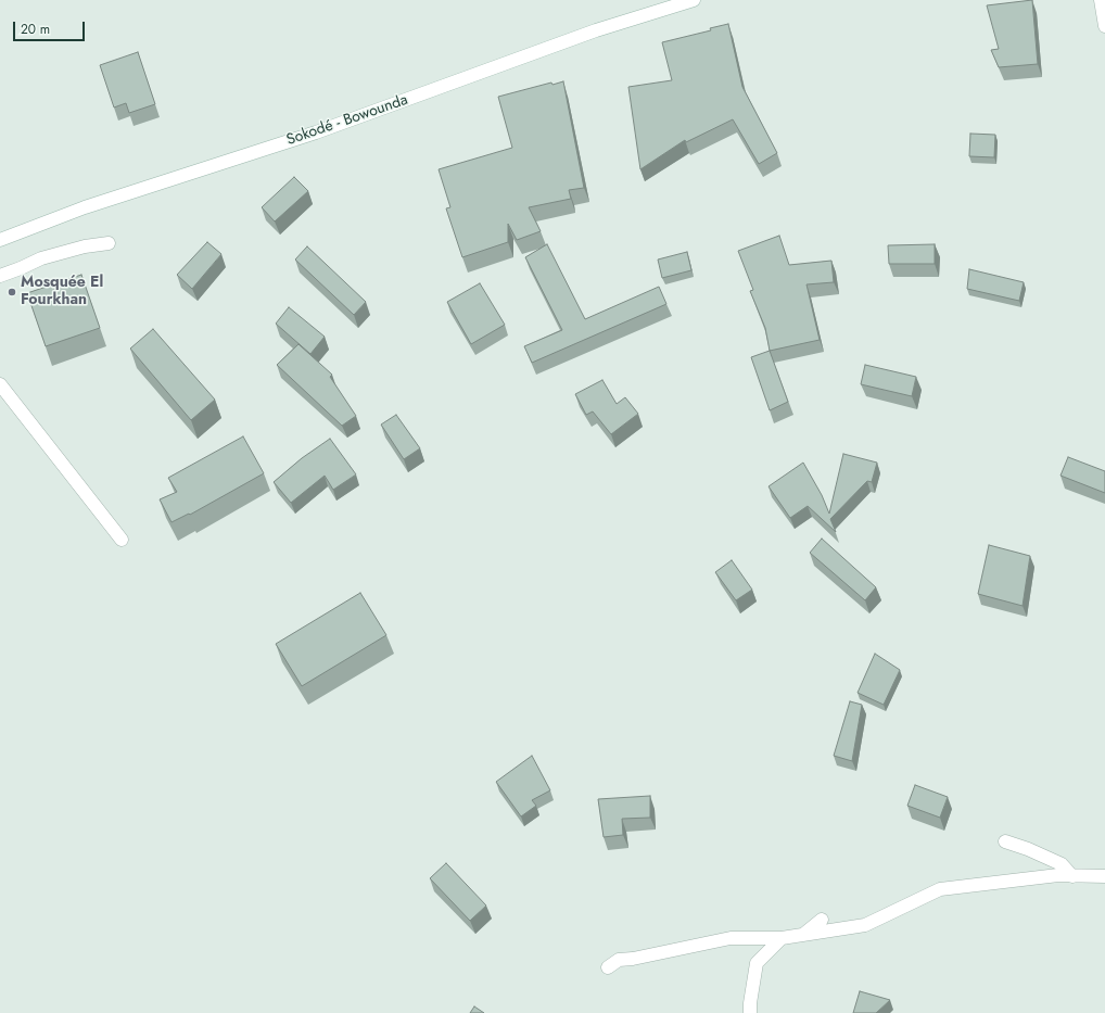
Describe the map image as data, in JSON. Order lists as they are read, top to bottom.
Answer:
{
  "streets": {
    "street": ["Sokodé - Bowounda"]
  },
  "places": ["Mosquée El Fourkhan"],
  "scale_bar": "20 m"
}
